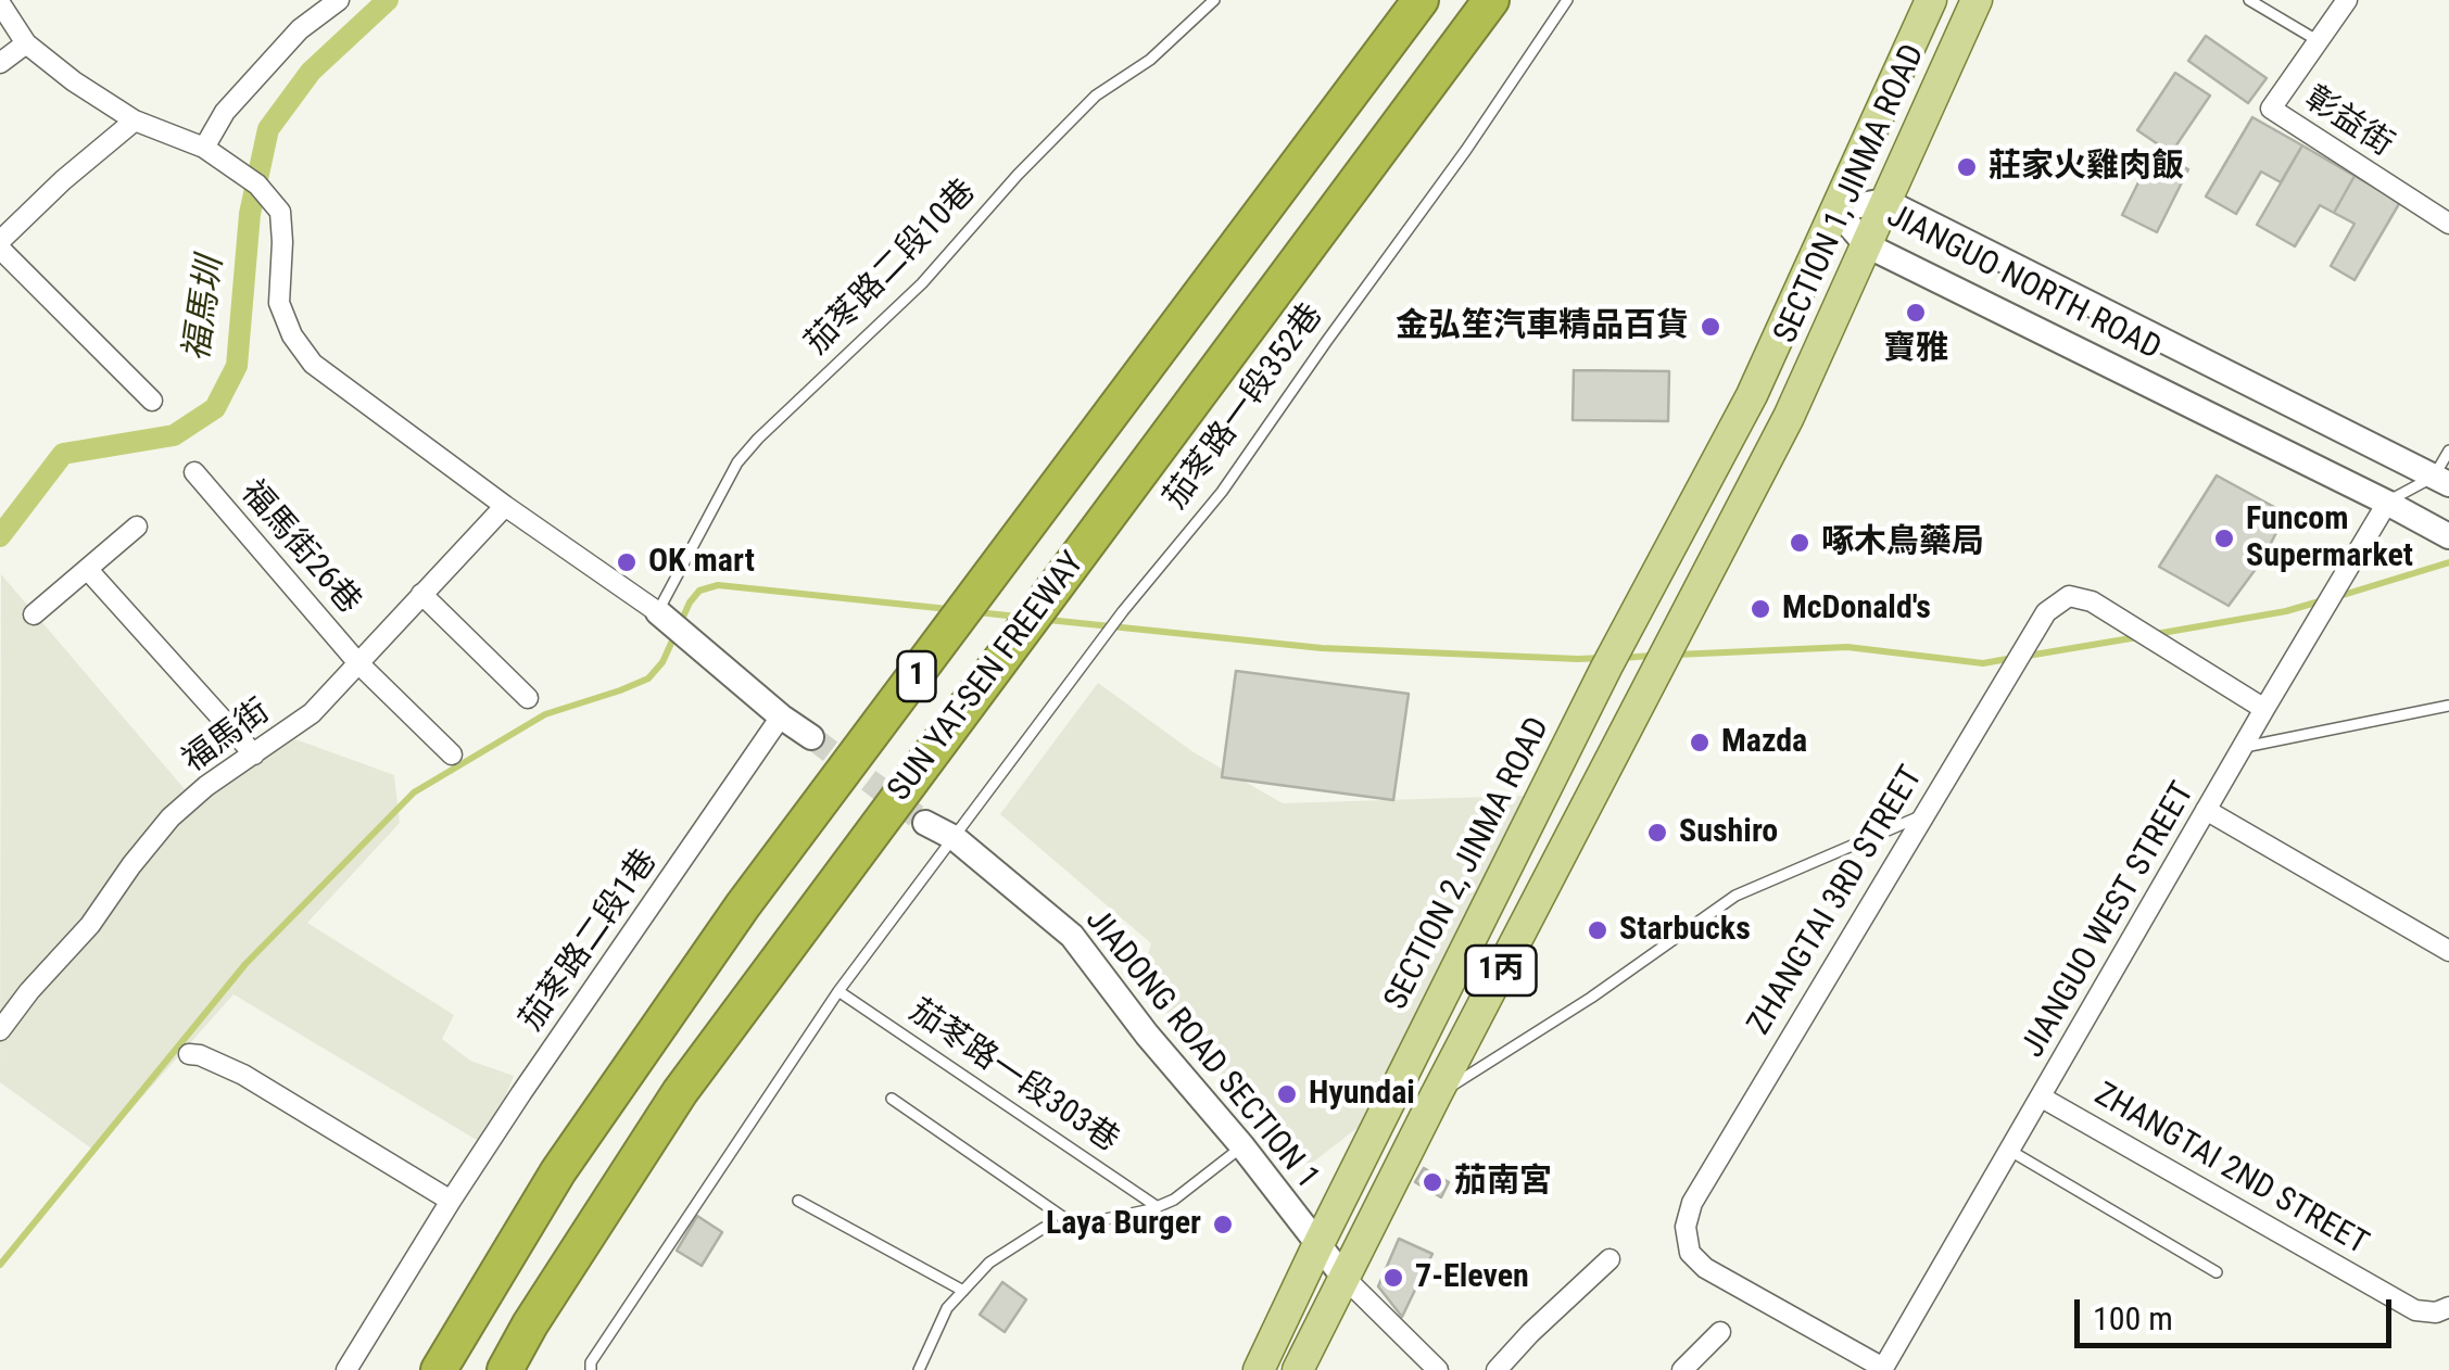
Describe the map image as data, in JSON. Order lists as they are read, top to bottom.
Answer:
{
  "streets": {
    "highway": ["1", "SUN YAT-SEN FREEWAY"],
    "main road": ["SECTION 1, JINMA ROAD", "SECTION 2, JINMA ROAD", "1丙"],
    "street": [
      "彰益街",
      "JIANGUO NORTH ROAD",
      "福馬街26巷",
      "福馬街",
      "ZHANGTAI 3RD STREET",
      "JIANGUO WEST STREET",
      "茄苳路二段1巷",
      "JIADONG ROAD SECTION 1",
      "ZHANGTAI 2ND STREET"
    ],
    "lane": ["茄苳路二段10巷", "茄苳路一段352巷", "茄苳路一段303巷"]
  },
  "crossings": [
    ["SECTION 1, JINMA ROAD", "JIANGUO NORTH ROAD"],
    ["SECTION 1, JINMA ROAD", "SECTION 2, JINMA ROAD"],
    ["SECTION 1, JINMA ROAD", "1丙"],
    ["JIANGUO NORTH ROAD", "JIANGUO WEST STREET"],
    ["茄苳路一段352巷", "JIADONG ROAD SECTION 1"],
    ["茄苳路一段352巷", "茄苳路一段303巷"],
    ["福馬街26巷", "福馬街"],
    ["SECTION 2, JINMA ROAD", "JIADONG ROAD SECTION 1"],
    ["ZHANGTAI 3RD STREET", "JIANGUO WEST STREET"],
    ["JIANGUO WEST STREET", "ZHANGTAI 2ND STREET"],
    ["1丙", "JIADONG ROAD SECTION 1"]
  ],
  "water": ["福馬圳"],
  "places": [
    "莊家火雞肉飯",
    "寶雅",
    "金弘笙汽車精品百貨",
    "Funcom Supermarket",
    "啄木鳥藥局",
    "OK mart",
    "McDonald's",
    "Mazda",
    "Sushiro",
    "Starbucks",
    "Hyundai",
    "茄南宮",
    "Laya Burger",
    "7-Eleven"
  ],
  "scale_bar": "100 m"
}
